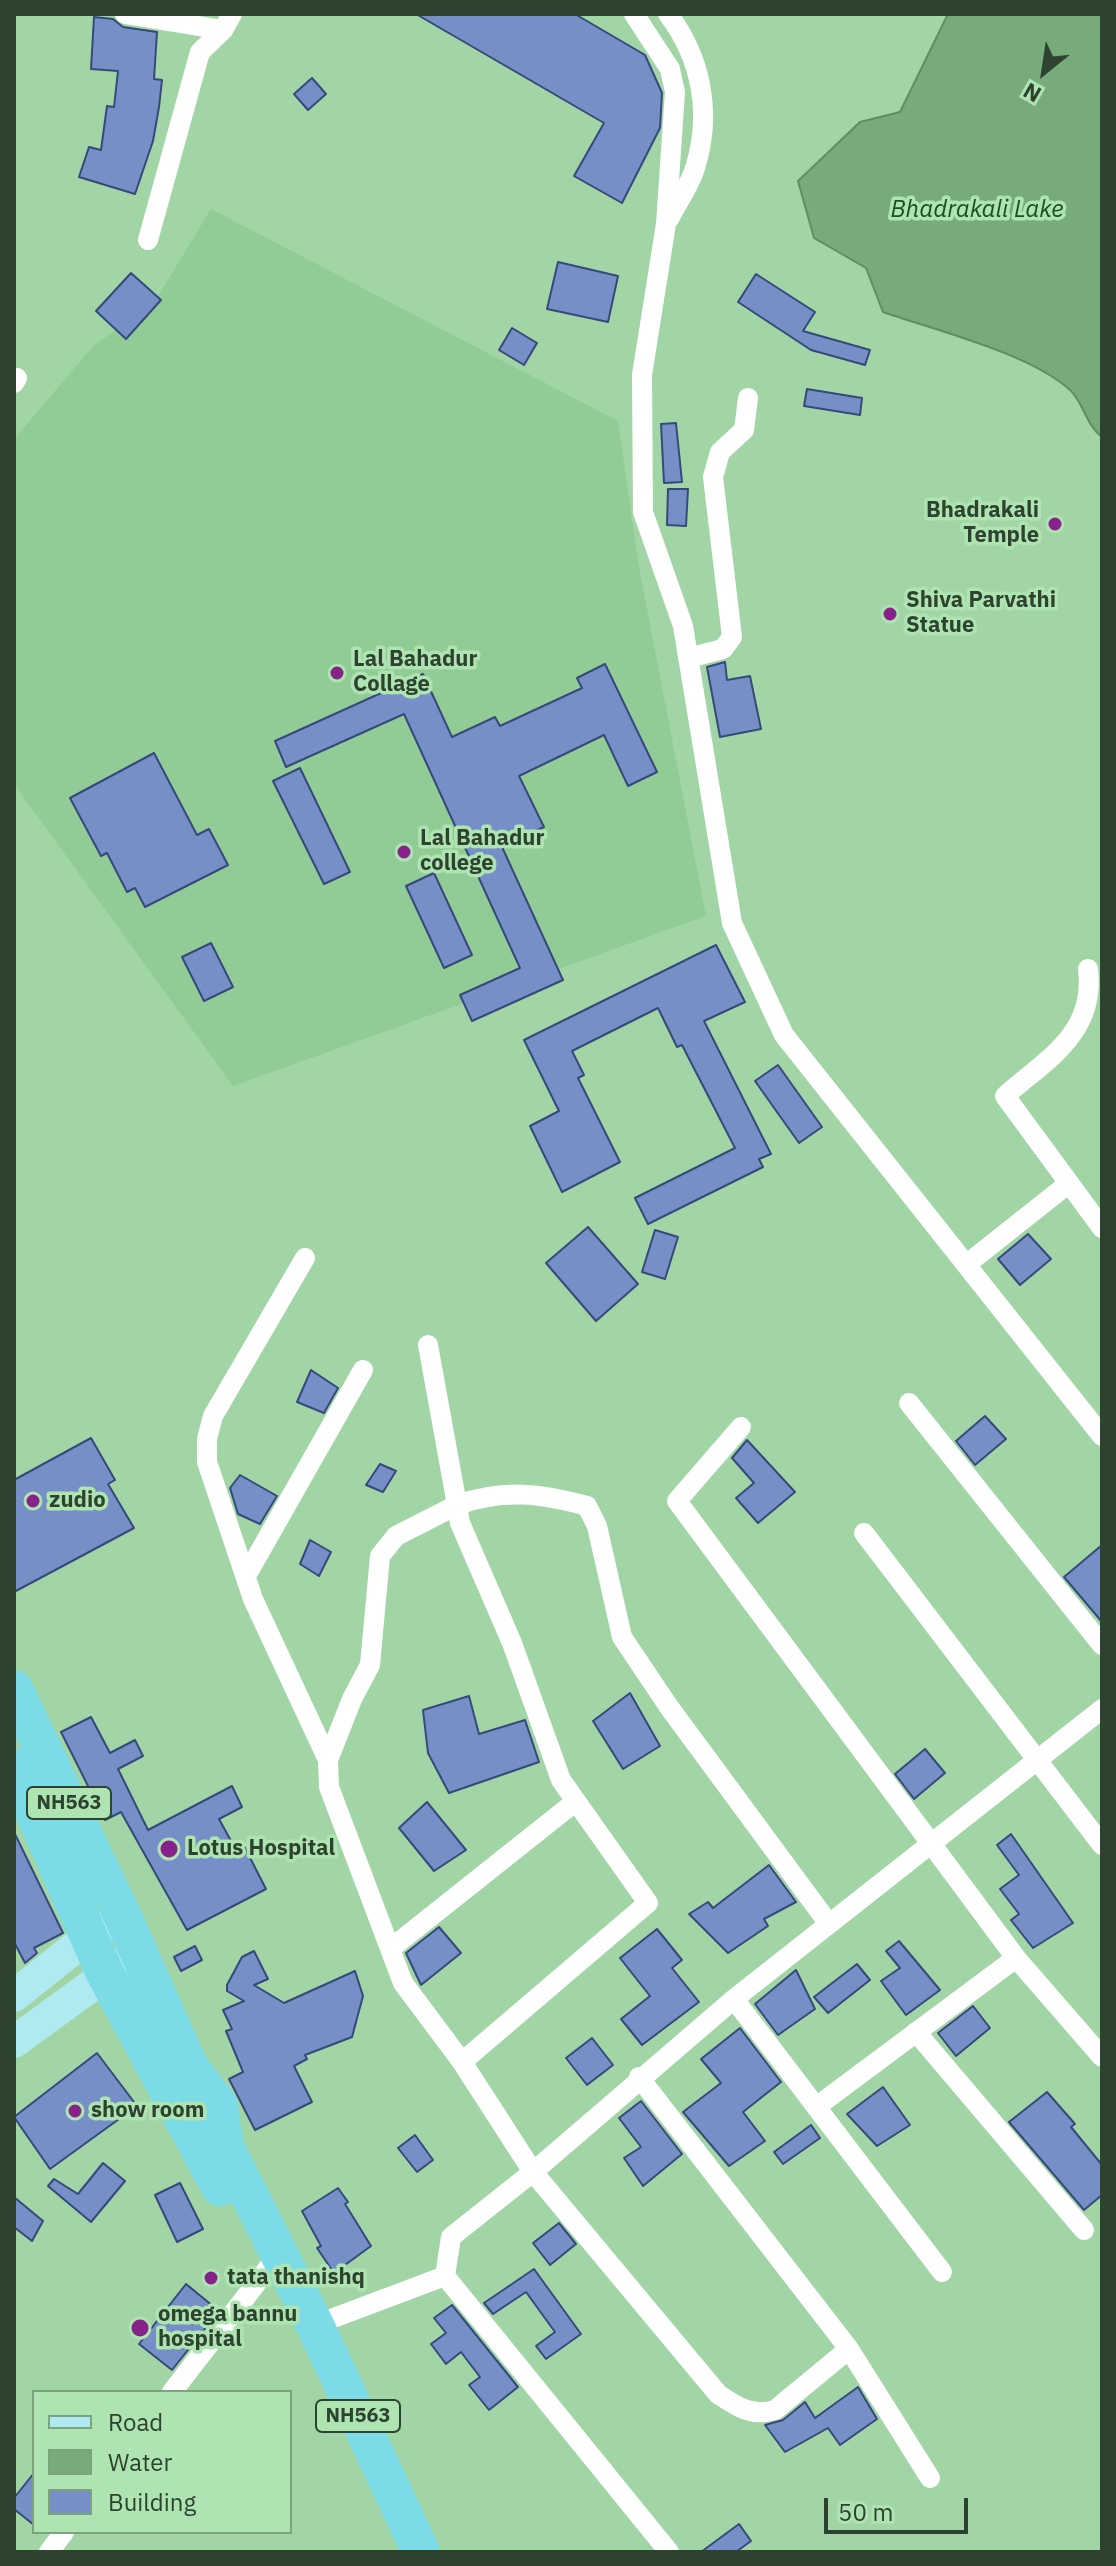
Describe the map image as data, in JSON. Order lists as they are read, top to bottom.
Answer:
{
  "streets": {
    "highway": ["NH563"]
  },
  "water": ["Bhadrakali Lake"],
  "places": [
    "Bhadrakali Temple",
    "Shiva Parvathi Statue",
    "Lal Bahadur Collage",
    "Lal Bahadur college",
    "zudio",
    "Lotus Hospital",
    "show room",
    "tata thanishq",
    "omega bannu hospital"
  ],
  "legend": ["Road", "Water", "Building"],
  "scale_bar": "50 m",
  "north": "bottom left"
}
